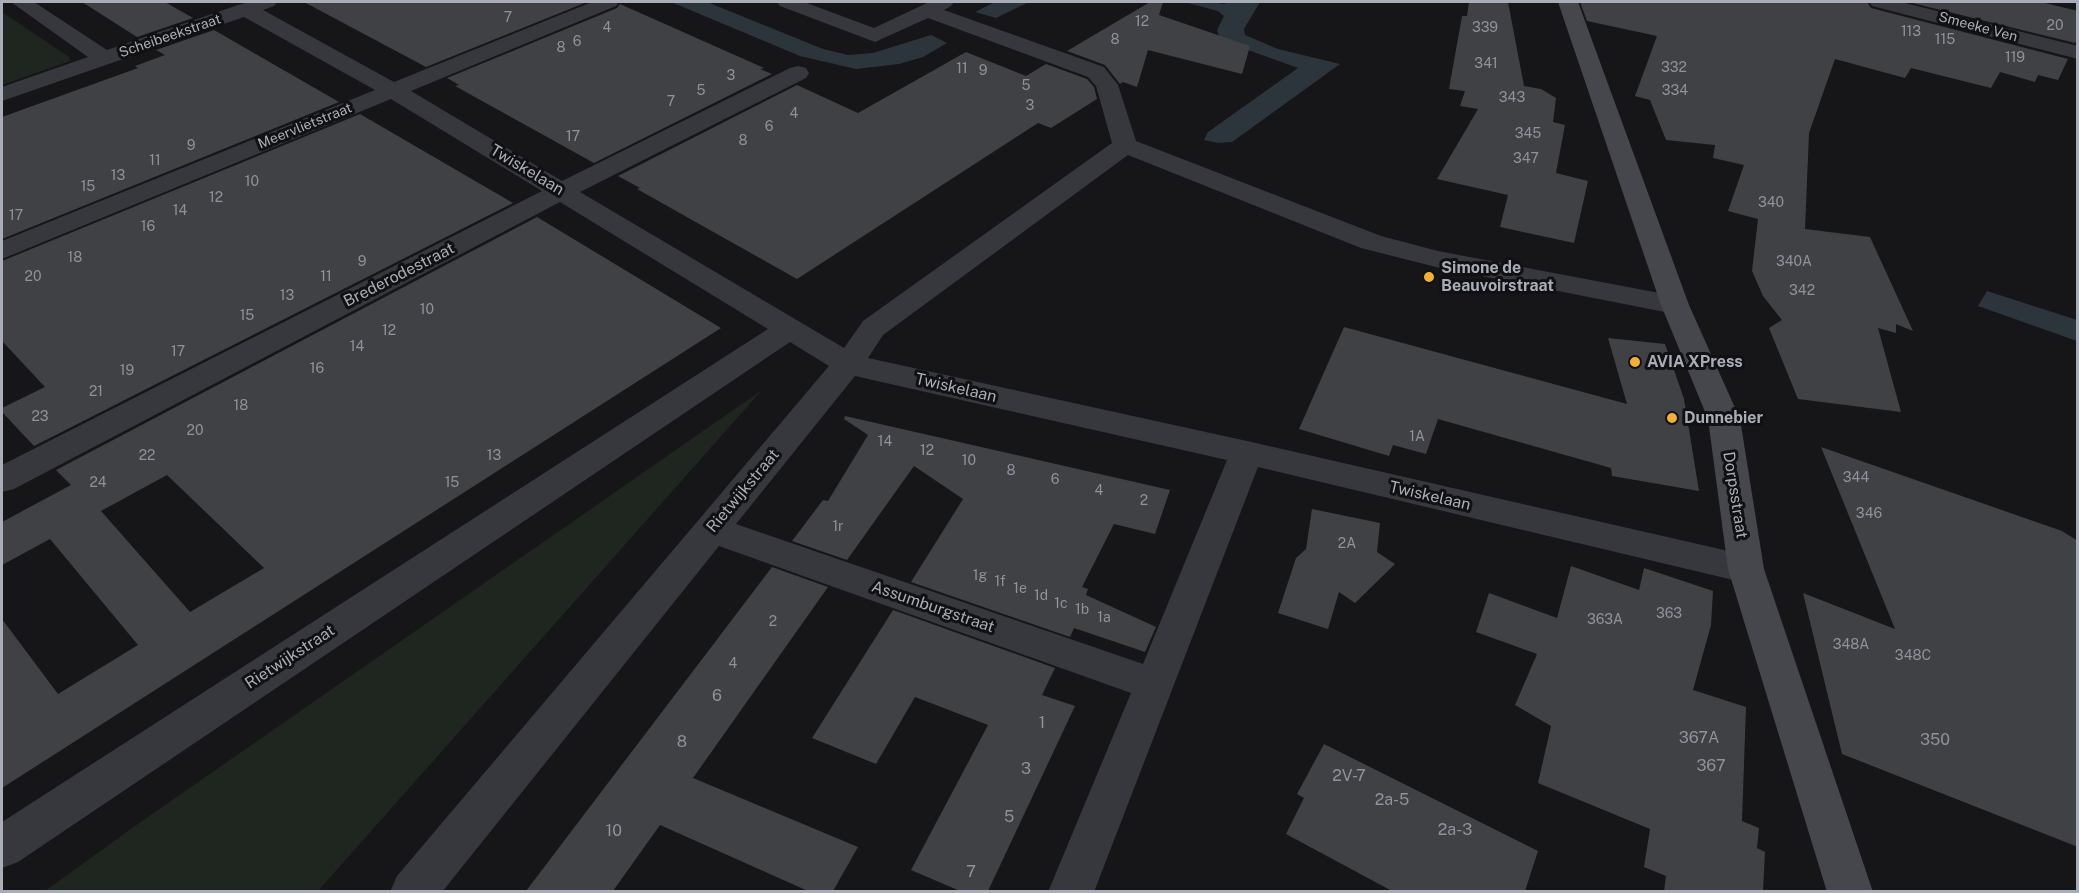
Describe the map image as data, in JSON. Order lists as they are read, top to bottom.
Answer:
{
  "streets": {
    "street": [
      "Smeeke Ven",
      "Scheibeekstraat",
      "Meervlietstraat",
      "Twiskelaan",
      "Brederodestraat",
      "Rietwijkstraat",
      "Dorpsstraat",
      "Assumburgstraat"
    ]
  },
  "crossings": [
    ["Scheibeekstraat", "Twiskelaan"],
    ["Meervlietstraat", "Twiskelaan"],
    ["Twiskelaan", "Brederodestraat"],
    ["Twiskelaan", "Rietwijkstraat"],
    ["Twiskelaan", "Dorpsstraat"],
    ["Rietwijkstraat", "Assumburgstraat"]
  ],
  "places": ["Simone de Beauvoirstraat", "AVIA XPress", "Dunnebier"],
  "house_numbers": [
    "7",
    "12",
    "20",
    "4",
    "339",
    "113",
    "8",
    "115",
    "6",
    "8",
    "119",
    "341",
    "332",
    "11",
    "9",
    "3",
    "5",
    "5",
    "334",
    "343",
    "7",
    "3",
    "4",
    "6",
    "345",
    "17",
    "8",
    "9",
    "347",
    "11",
    "13",
    "10",
    "15",
    "12",
    "340",
    "14",
    "17",
    "16",
    "18",
    "9",
    "340A",
    "20",
    "11",
    "342",
    "13",
    "10",
    "15",
    "12",
    "14",
    "17",
    "16",
    "19",
    "21",
    "18",
    "23",
    "20",
    "1A",
    "14",
    "12",
    "22",
    "13",
    "10",
    "8",
    "344",
    "6",
    "24",
    "15",
    "4",
    "2",
    "346",
    "1r",
    "2A",
    "1g",
    "1f",
    "1e",
    "1d",
    "1c",
    "1b",
    "363",
    "1a",
    "363A",
    "2",
    "348A",
    "348C",
    "4",
    "6",
    "1",
    "367A",
    "350",
    "8",
    "367",
    "3",
    "2V-7",
    "2a-5",
    "5",
    "2a-3",
    "10",
    "7"
  ]
}
